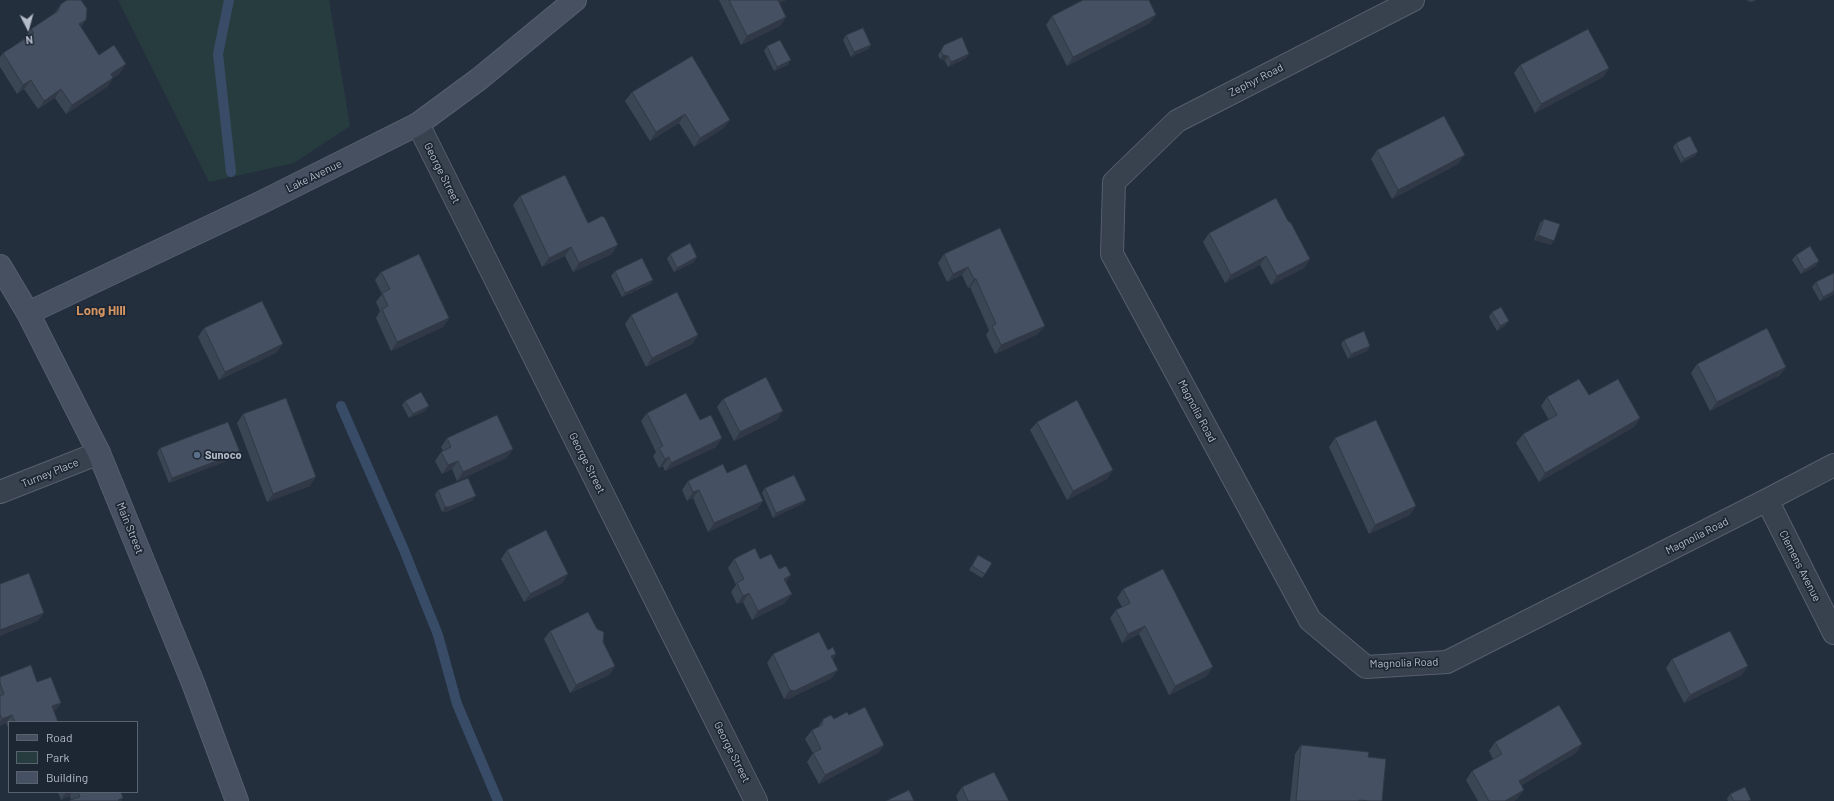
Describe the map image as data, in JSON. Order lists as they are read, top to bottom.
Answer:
{
  "streets": {
    "street": [
      "Zephyr Road",
      "George Street",
      "Lake Avenue",
      "Magnolia Road",
      "Turney Place",
      "Main Street",
      "Clemens Avenue"
    ]
  },
  "crossings": [
    ["Zephyr Road", "Magnolia Road"],
    ["George Street", "Lake Avenue"],
    ["Lake Avenue", "Main Street"],
    ["Magnolia Road", "Clemens Avenue"],
    ["Turney Place", "Main Street"]
  ],
  "districts": ["Long Hill"],
  "places": ["Sunoco"],
  "legend": ["Road", "Park", "Building"],
  "north": "bottom"
}
